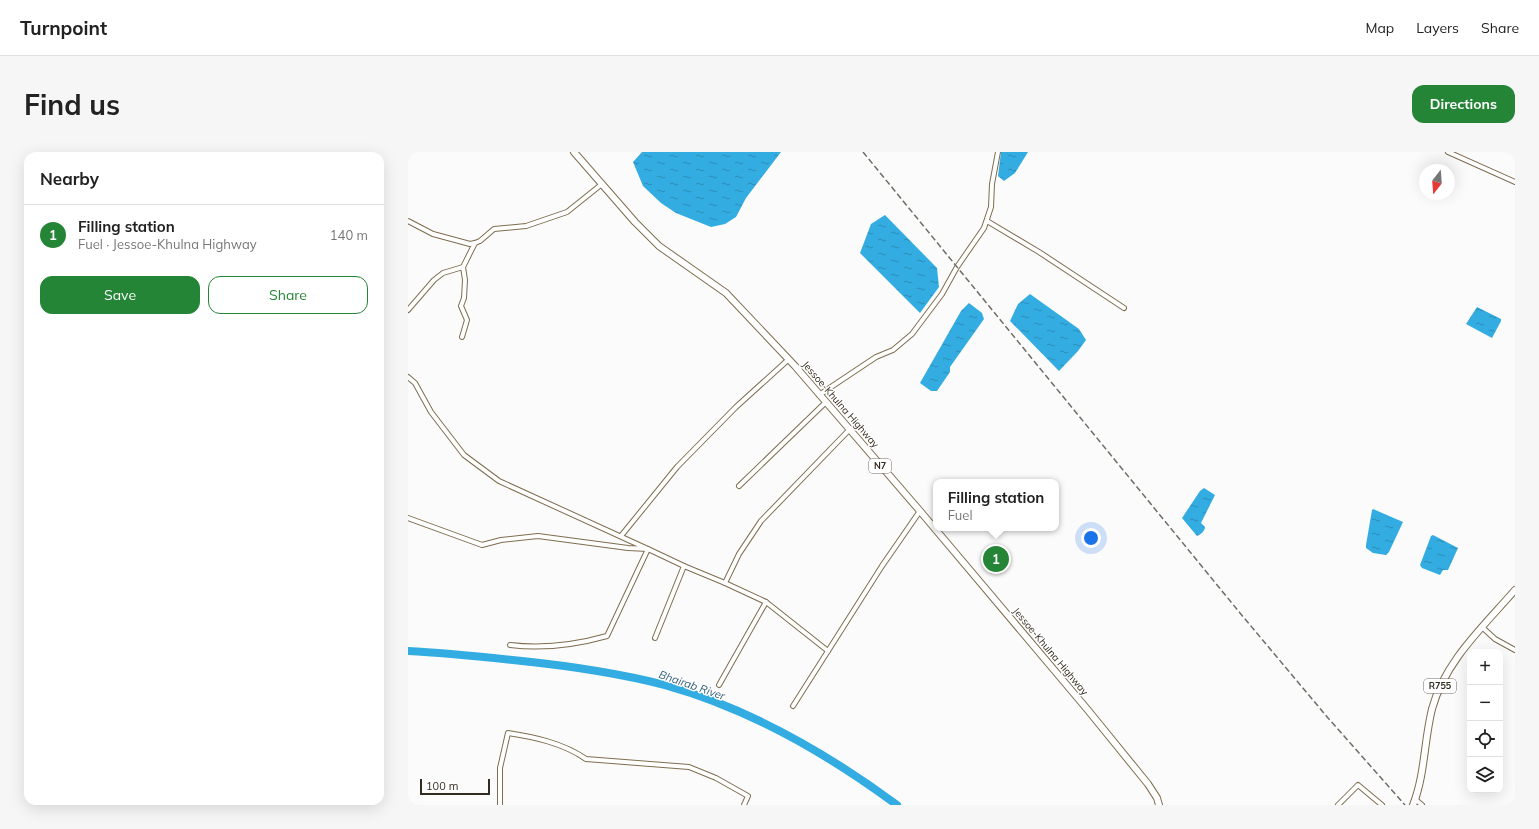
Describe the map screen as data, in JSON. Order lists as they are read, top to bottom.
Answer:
{
  "streets": {
    "main road": ["Jessoe-Khulna Highway", "N7", "R755"]
  },
  "water": ["Bhairab River"],
  "scale_bar": "100 m",
  "north": "bottom",
  "page": {
    "header": "Turnpoint",
    "nav": ["Map", "Layers", "Share"],
    "buttons": [
      "Directions",
      ["Save", "Share"]
    ],
    "title": "Find us",
    "heading": "Nearby",
    "list": [
      {
        "mark": "1",
        "name": "Filling station",
        "note": "Fuel · Jessoe-Khulna Highway",
        "value": "140 m"
      }
    ],
    "popup": ["Filling station", "Fuel"],
    "pins": "1",
    "map_buttons": ["+", "−"],
    "scale": "100 m"
  }
}
